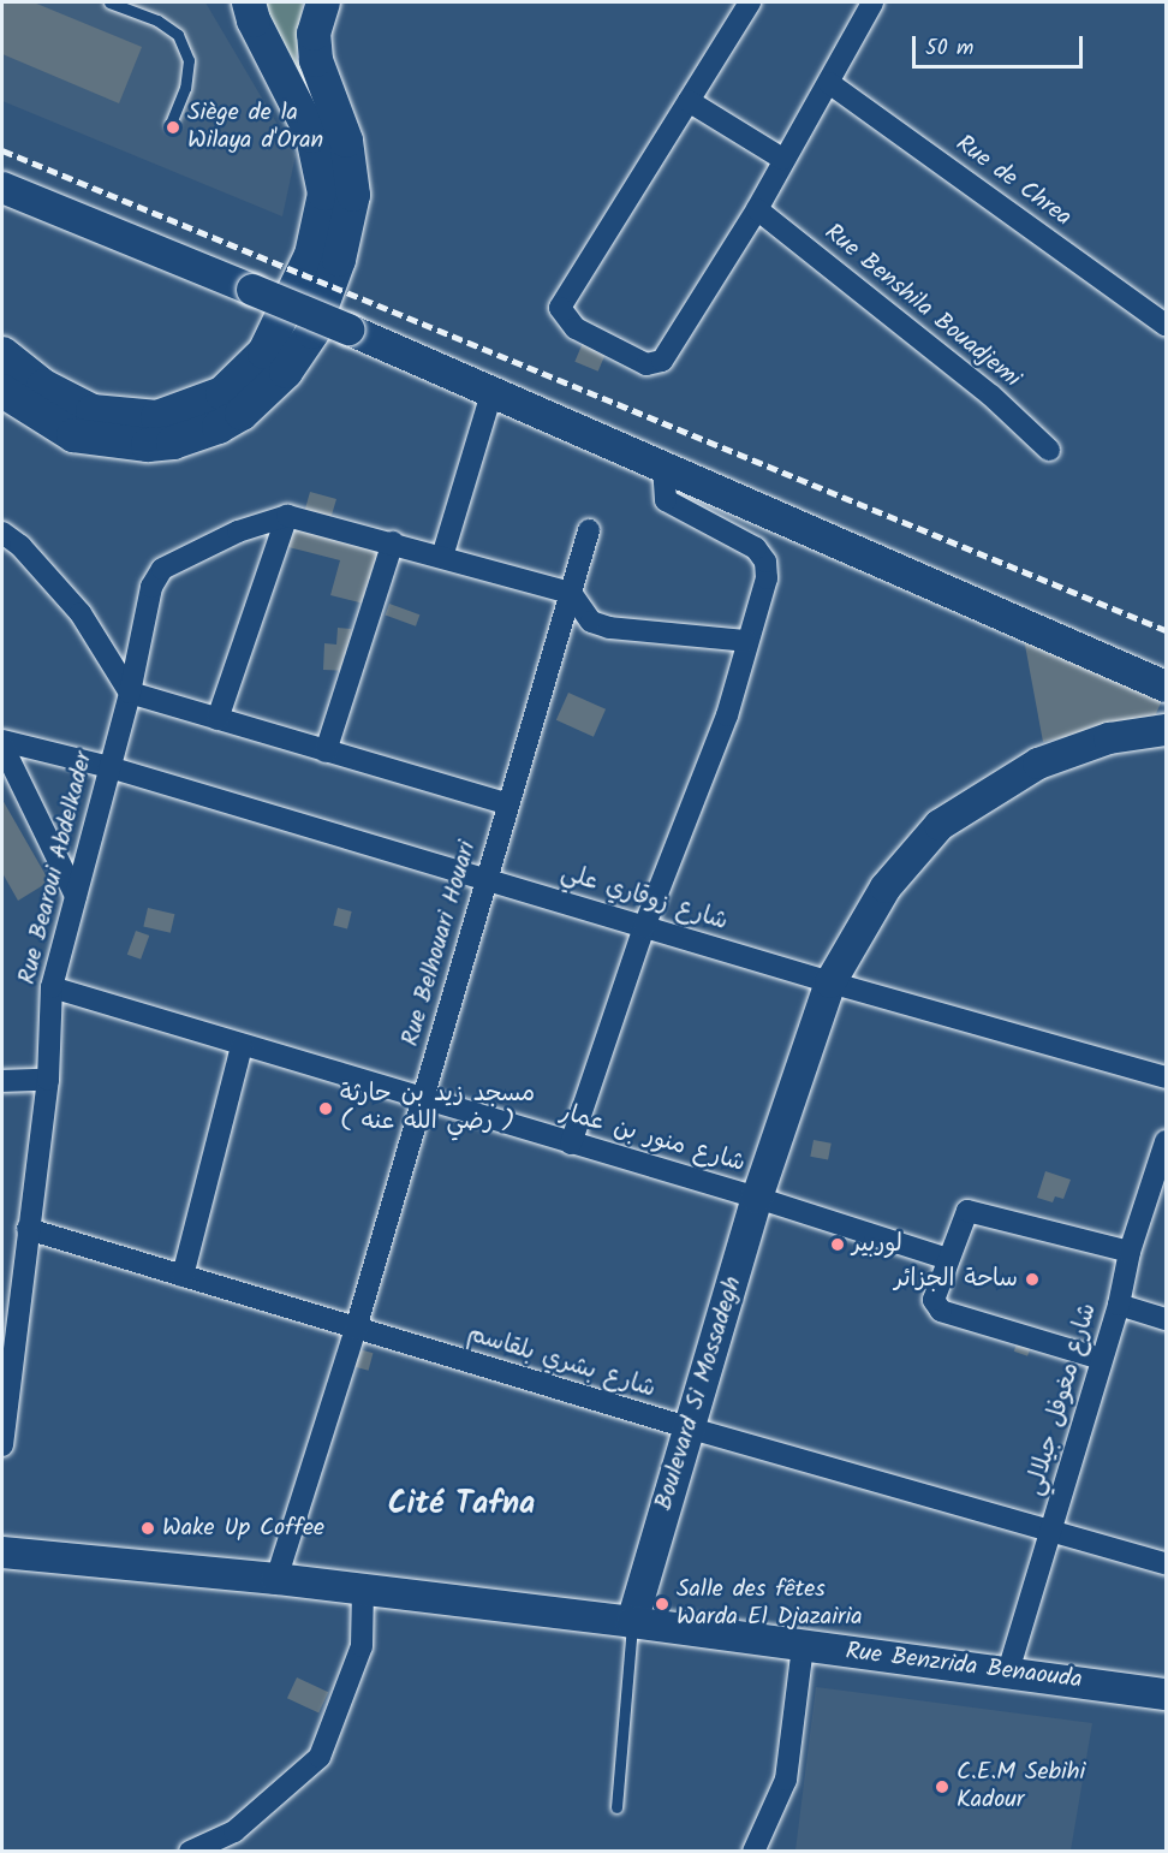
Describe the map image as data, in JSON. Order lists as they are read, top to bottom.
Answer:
{
  "streets": {
    "street": [
      "Rue de Chrea",
      "Rue Benshila Bouadjemi",
      "Rue Bearoui Abdelkader",
      "شارع زوقاري علي",
      "Rue Belhouari Houari",
      "شارع منور بن عمار",
      "شارع بشري بلقاسم",
      "Boulevard Si Mossadegh",
      "شارع مغوفل جيلالي",
      "Rue Benzrida Benaouda"
    ]
  },
  "crossings": [
    ["Rue Bearoui Abdelkader", "شارع زوقاري علي"],
    ["Rue Bearoui Abdelkader", "شارع منور بن عمار"],
    ["Rue Bearoui Abdelkader", "شارع بشري بلقاسم"],
    ["شارع زوقاري علي", "Rue Belhouari Houari"],
    ["شارع زوقاري علي", "Boulevard Si Mossadegh"],
    ["Rue Belhouari Houari", "شارع منور بن عمار"],
    ["Rue Belhouari Houari", "شارع بشري بلقاسم"],
    ["شارع منور بن عمار", "Boulevard Si Mossadegh"],
    ["شارع بشري بلقاسم", "Boulevard Si Mossadegh"],
    ["شارع بشري بلقاسم", "شارع مغوفل جيلالي"],
    ["Boulevard Si Mossadegh", "Rue Benzrida Benaouda"],
    ["شارع مغوفل جيلالي", "Rue Benzrida Benaouda"]
  ],
  "districts": ["Cité Tafna"],
  "places": [
    "Siège de la Wilaya d'Oran",
    "مسجد زيد بن حارثة ( رضي الله عنه )",
    "لوربير",
    "ساحة الجزائر",
    "Wake Up Coffee",
    "Salle des fêtes Warda El Djazairia",
    "C.E.M Sebihi Kadour"
  ],
  "scale_bar": "50 m"
}
